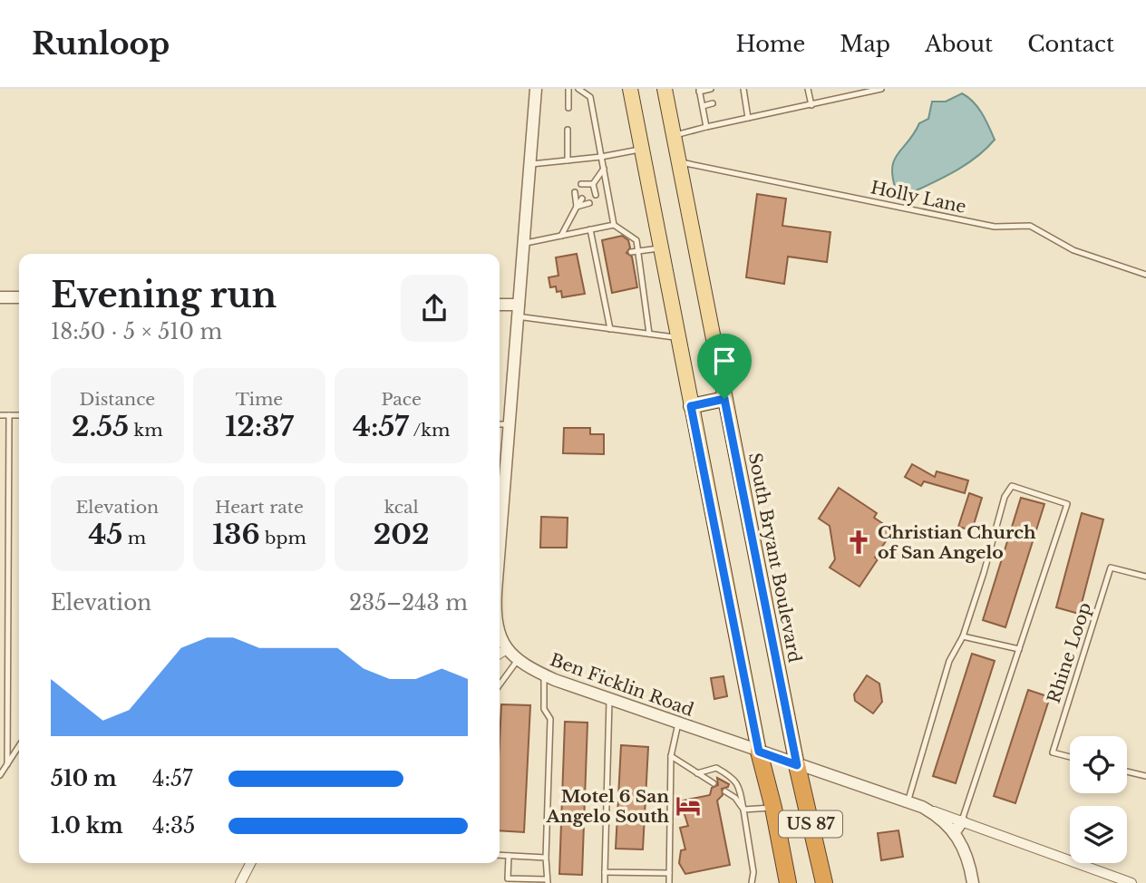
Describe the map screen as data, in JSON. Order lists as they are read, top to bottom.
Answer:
{
  "streets": {
    "highway": ["South Bryant Boulevard", "US 87"],
    "street": ["Ben Ficklin Road"],
    "lane": ["Holly Lane", "Rhine Loop"]
  },
  "crossings": [
    ["Holly Lane", "South Bryant Boulevard"],
    ["South Bryant Boulevard", "Ben Ficklin Road"],
    ["Ben Ficklin Road", "US 87"]
  ],
  "places": {
    "church": ["Christian Church of San Angelo"],
    "hotel": ["Motel 6 San Angelo South"]
  },
  "page": {
    "header": "Runloop",
    "nav": [
      "Home",
      "Map",
      "About",
      "Contact"
    ],
    "heading": ["Evening run", "18:50 · 5 × 510 m"],
    "stats": [
      ["Distance", "2.55 km"],
      ["Time", "12:37"],
      ["Pace", "4:57 /km"],
      ["Elevation", "45 m"],
      ["Heart rate", "136 bpm"],
      ["kcal", "202"]
    ],
    "chart": ["Elevation", "235–243 m"],
    "list": [
      {
        "name": "510 m",
        "note": "4:57"
      },
      {
        "name": "1.0 km",
        "note": "4:35"
      }
    ]
  }
}
